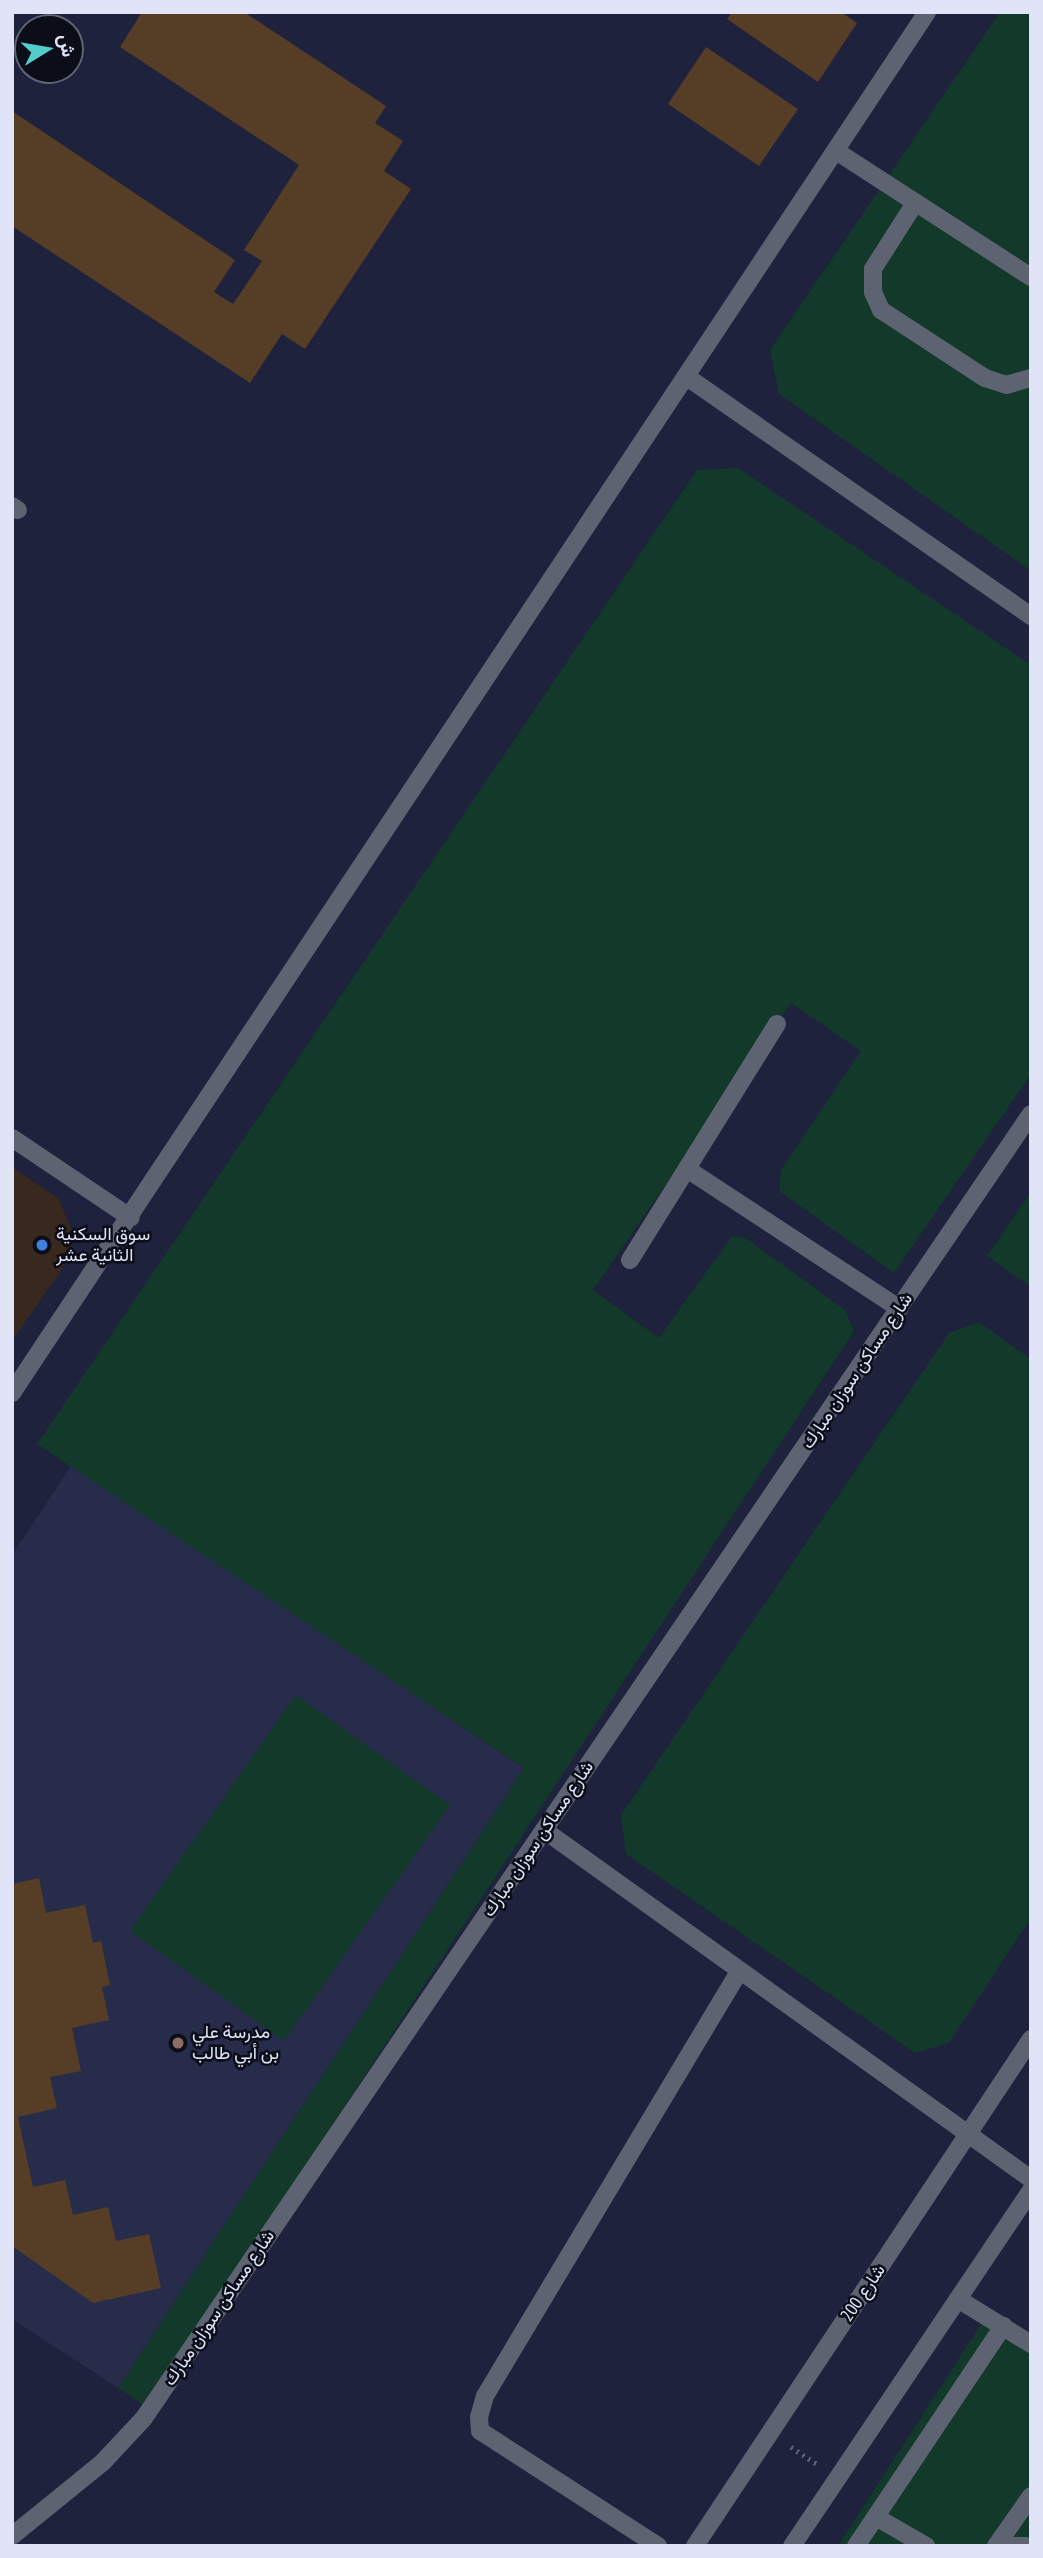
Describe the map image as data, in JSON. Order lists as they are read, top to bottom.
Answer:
{
  "streets": {
    "street": ["شارع مساكن سوزان مبارك", "شارع 200"]
  },
  "places": ["سوق السكنية الثانية عشر", "مدرسة علي بن أبي طالب"],
  "north": "right"
}
